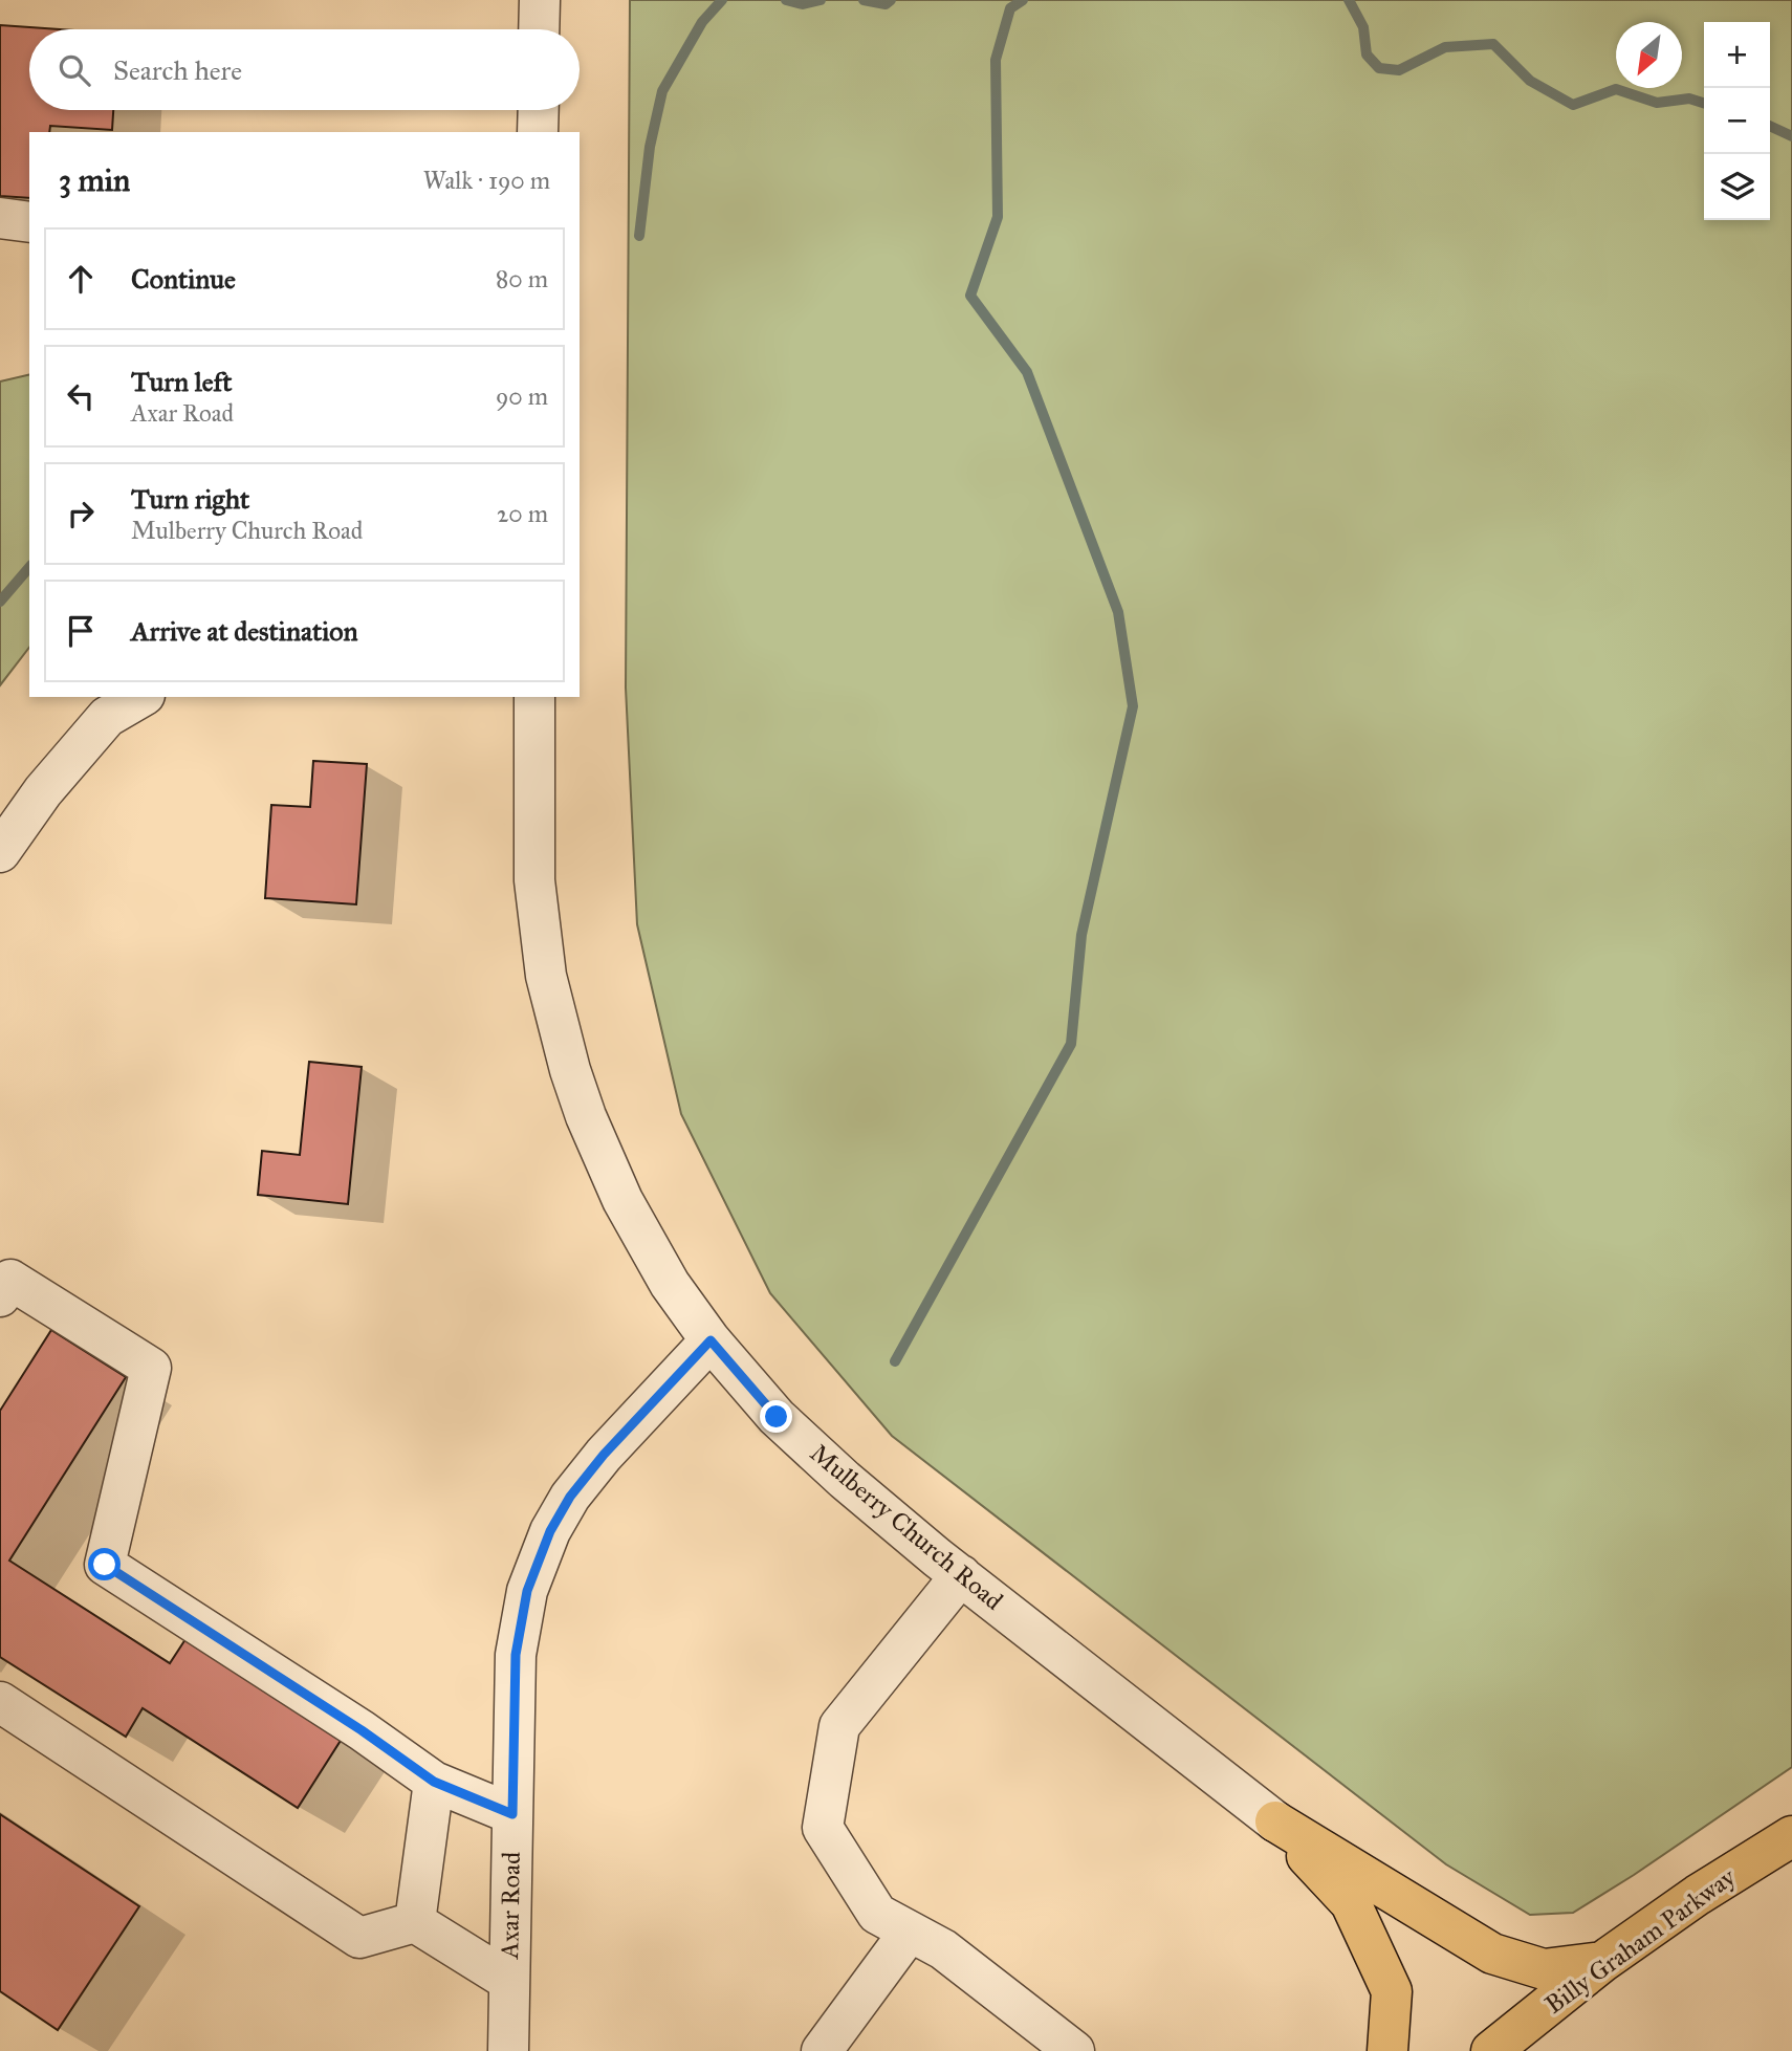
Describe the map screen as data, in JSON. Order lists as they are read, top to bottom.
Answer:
{
  "streets": {
    "highway": ["Billy Graham Parkway"],
    "street": ["Mulberry Church Road", "Axar Road"]
  },
  "crossings": [
    ["Mulberry Church Road", "Axar Road"]
  ],
  "north": "bottom left",
  "page": {
    "map_buttons": ["+", "−"],
    "search": "Search here",
    "heading": ["3 min", "Walk · 190 m"],
    "list": [
      ["Continue", "80 m"],
      ["Turn left", "Axar Road", "90 m"],
      ["Turn right", "Mulberry Church Road", "20 m"],
      "Arrive at destination"
    ]
  }
}
